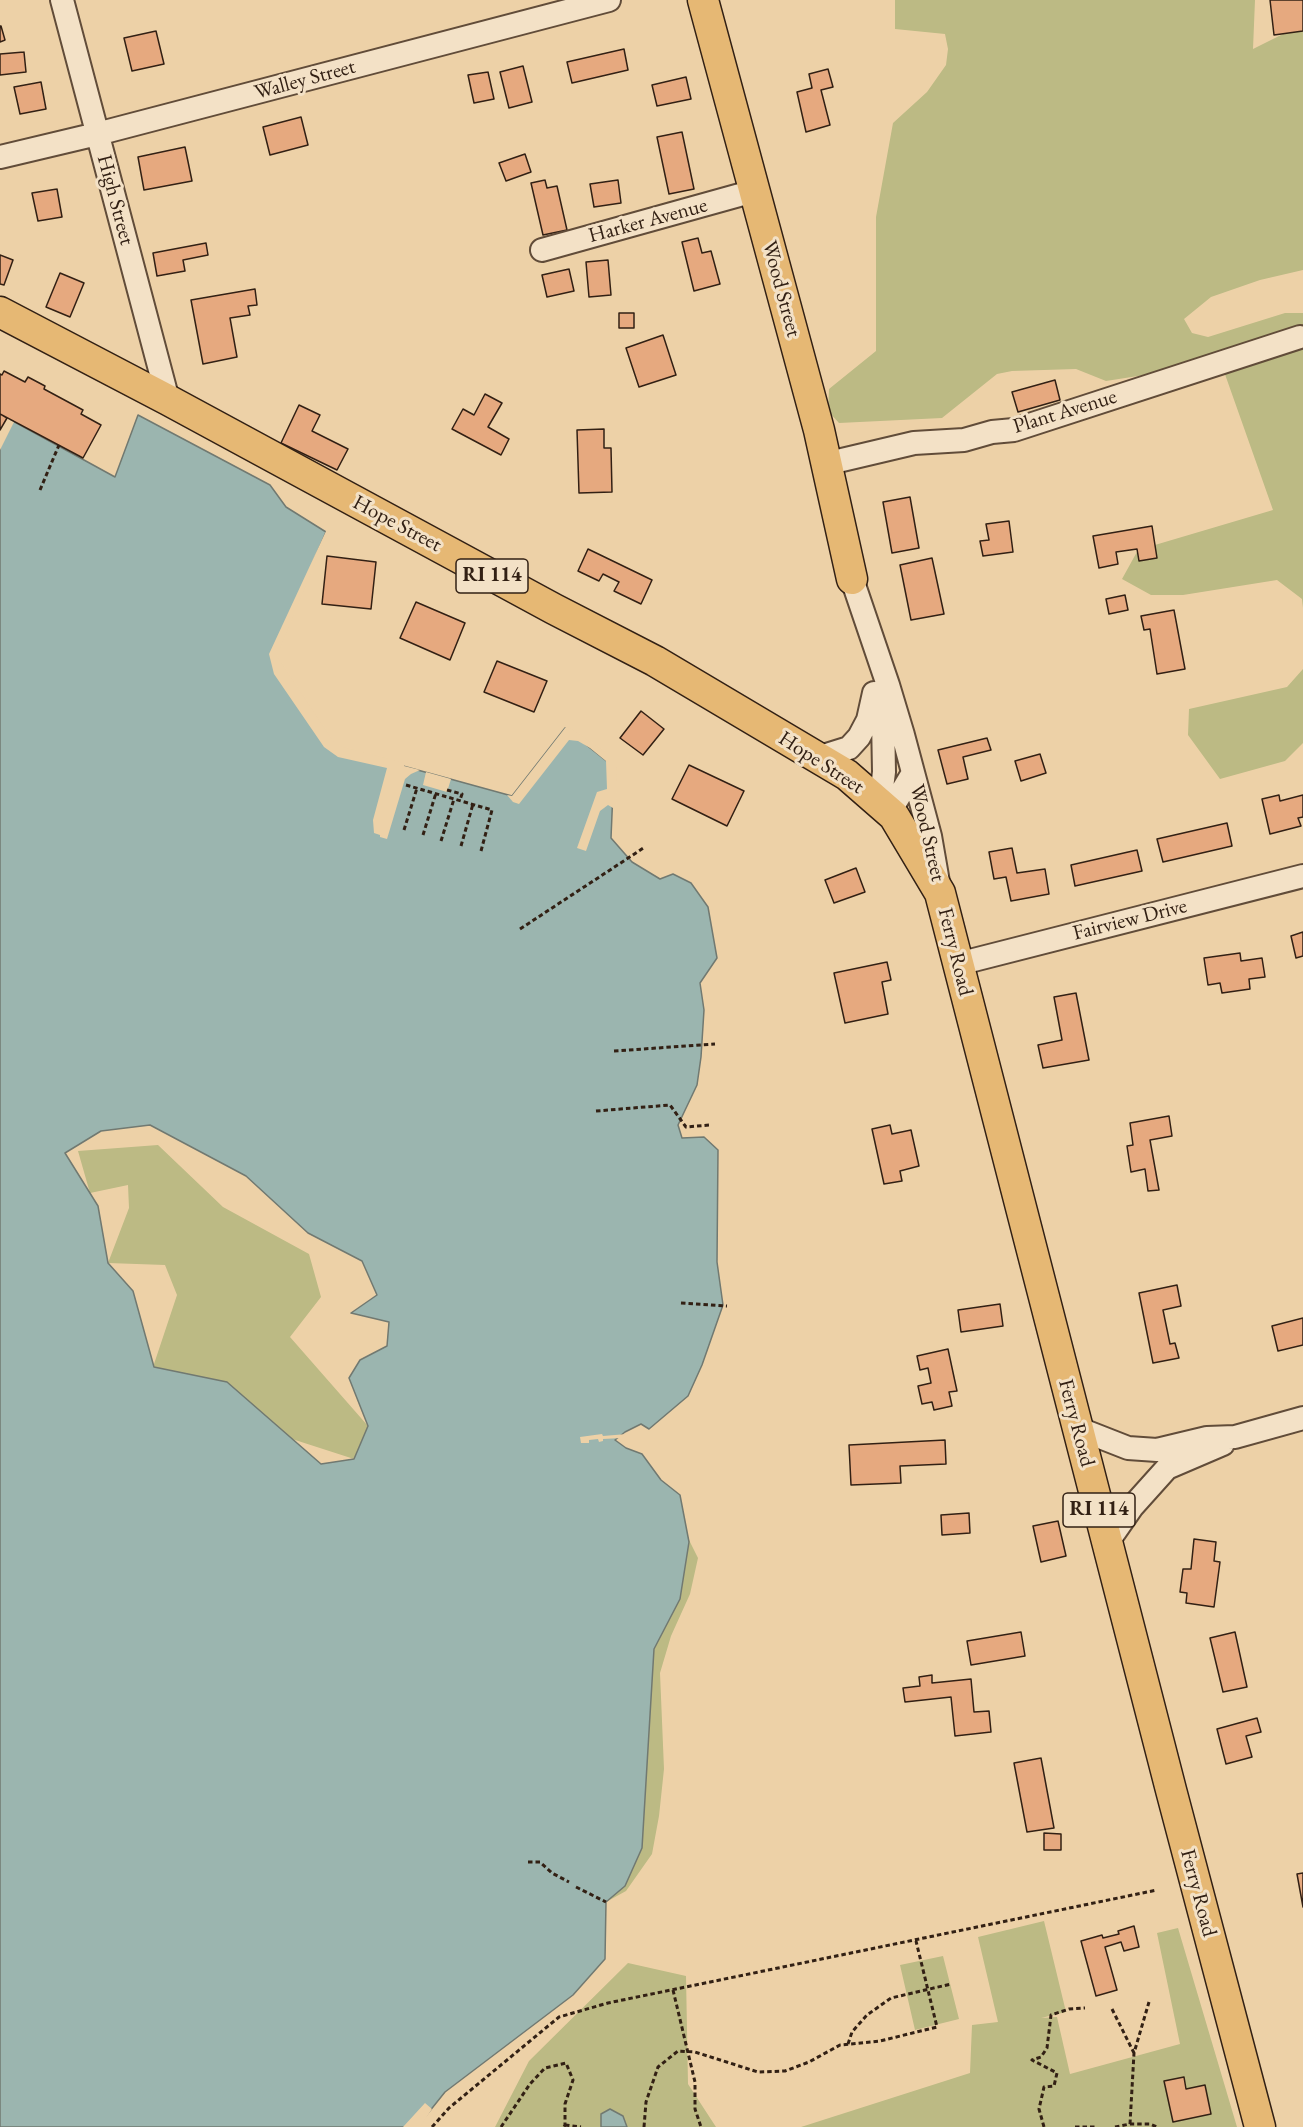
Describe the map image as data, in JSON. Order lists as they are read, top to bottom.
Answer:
{
  "streets": {
    "main road": [
      "Wood Street",
      "Hope Street",
      "RI 114",
      "Ferry Road"
    ],
    "street": [
      "Walley Street",
      "High Street",
      "Harker Avenue",
      "Plant Avenue",
      "Fairview Drive"
    ]
  },
  "crossings": [
    ["Walley Street", "High Street"],
    ["High Street", "Hope Street"],
    ["Harker Avenue", "Wood Street"],
    ["Wood Street", "Plant Avenue"],
    ["Wood Street", "Hope Street"],
    ["Wood Street", "Ferry Road"],
    ["Hope Street", "Ferry Road"],
    ["Fairview Drive", "Ferry Road"]
  ]
}
